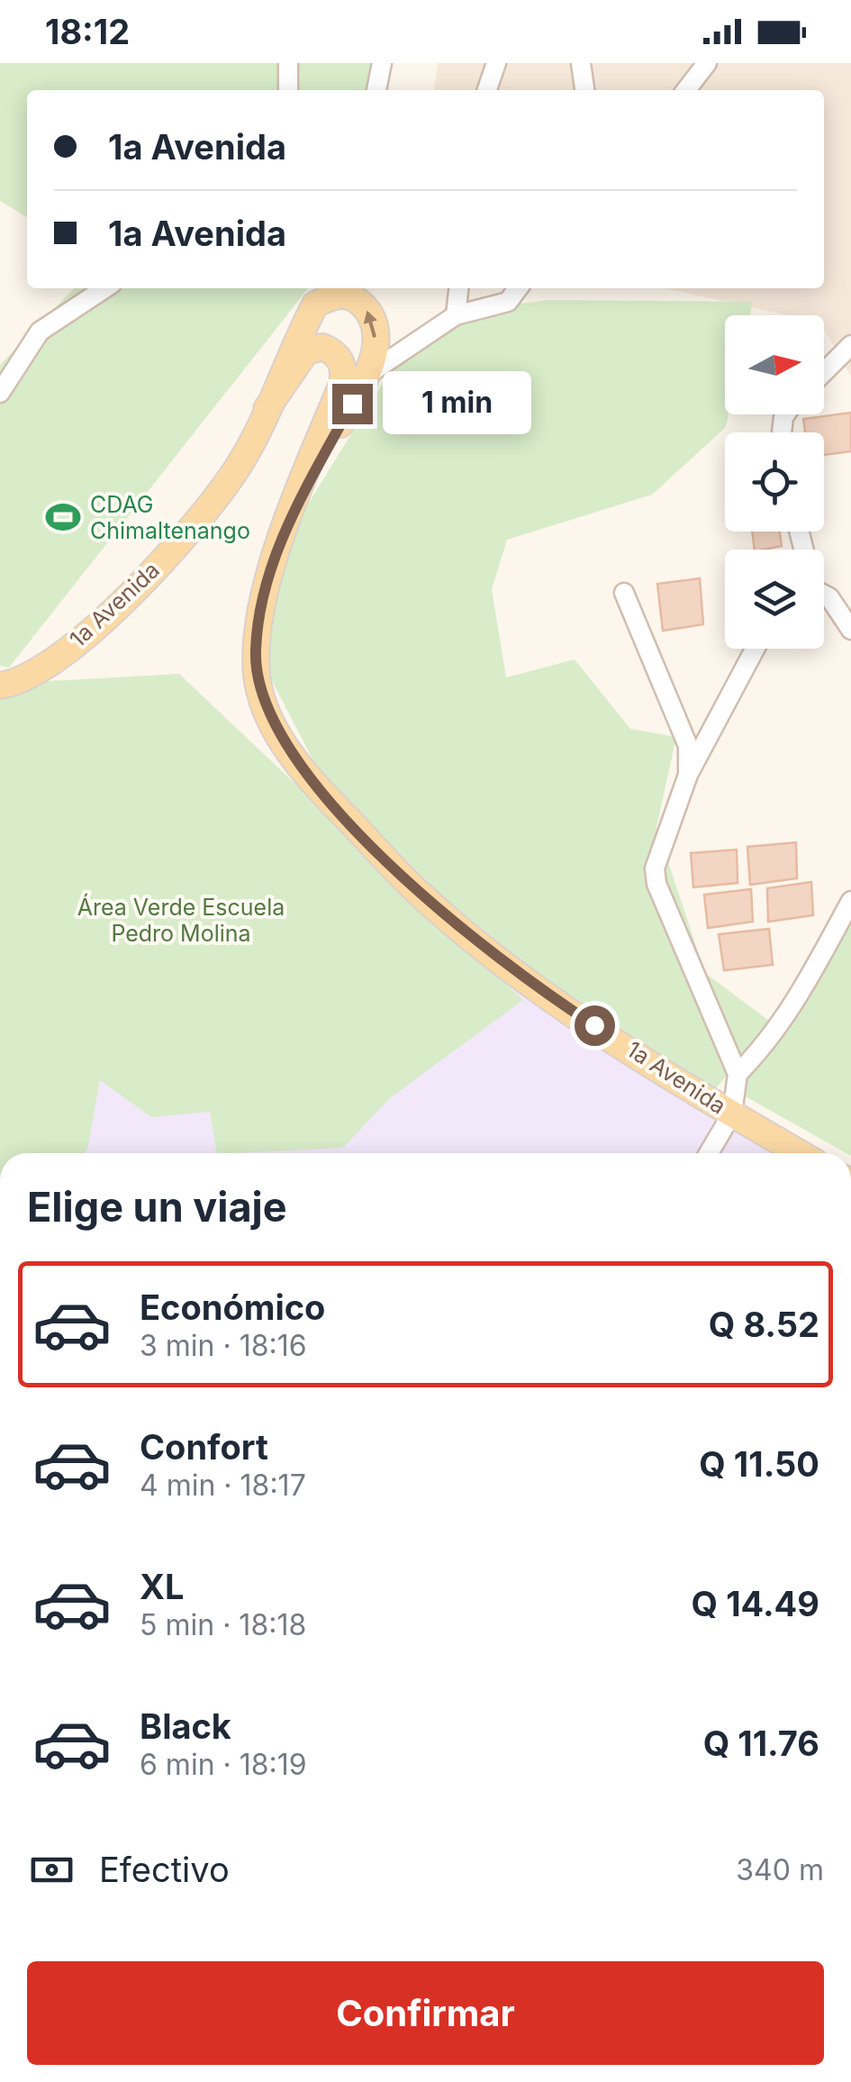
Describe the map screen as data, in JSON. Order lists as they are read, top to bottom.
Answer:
{
  "streets": {
    "main road": ["1a Avenida"]
  },
  "parks": ["Área Verde Escuela Pedro Molina"],
  "places": {
    "sports": ["CDAG Chimaltenango"]
  },
  "north": "right",
  "page": {
    "status": "18:12",
    "banner": ["1a Avenida", "1a Avenida"],
    "bubble": "1 min",
    "heading": "Elige un viaje",
    "list": [
      {
        "name": "Económico",
        "note": "3 min · 18:16",
        "value": "Q 8.52"
      },
      {
        "name": "Confort",
        "note": "4 min · 18:17",
        "value": "Q 11.50"
      },
      {
        "name": "XL",
        "note": "5 min · 18:18",
        "value": "Q 14.49"
      },
      {
        "name": "Black",
        "note": "6 min · 18:19",
        "value": "Q 11.76"
      }
    ],
    "pay": ["Efectivo", "340 m"],
    "buttons": "Confirmar"
  }
}
